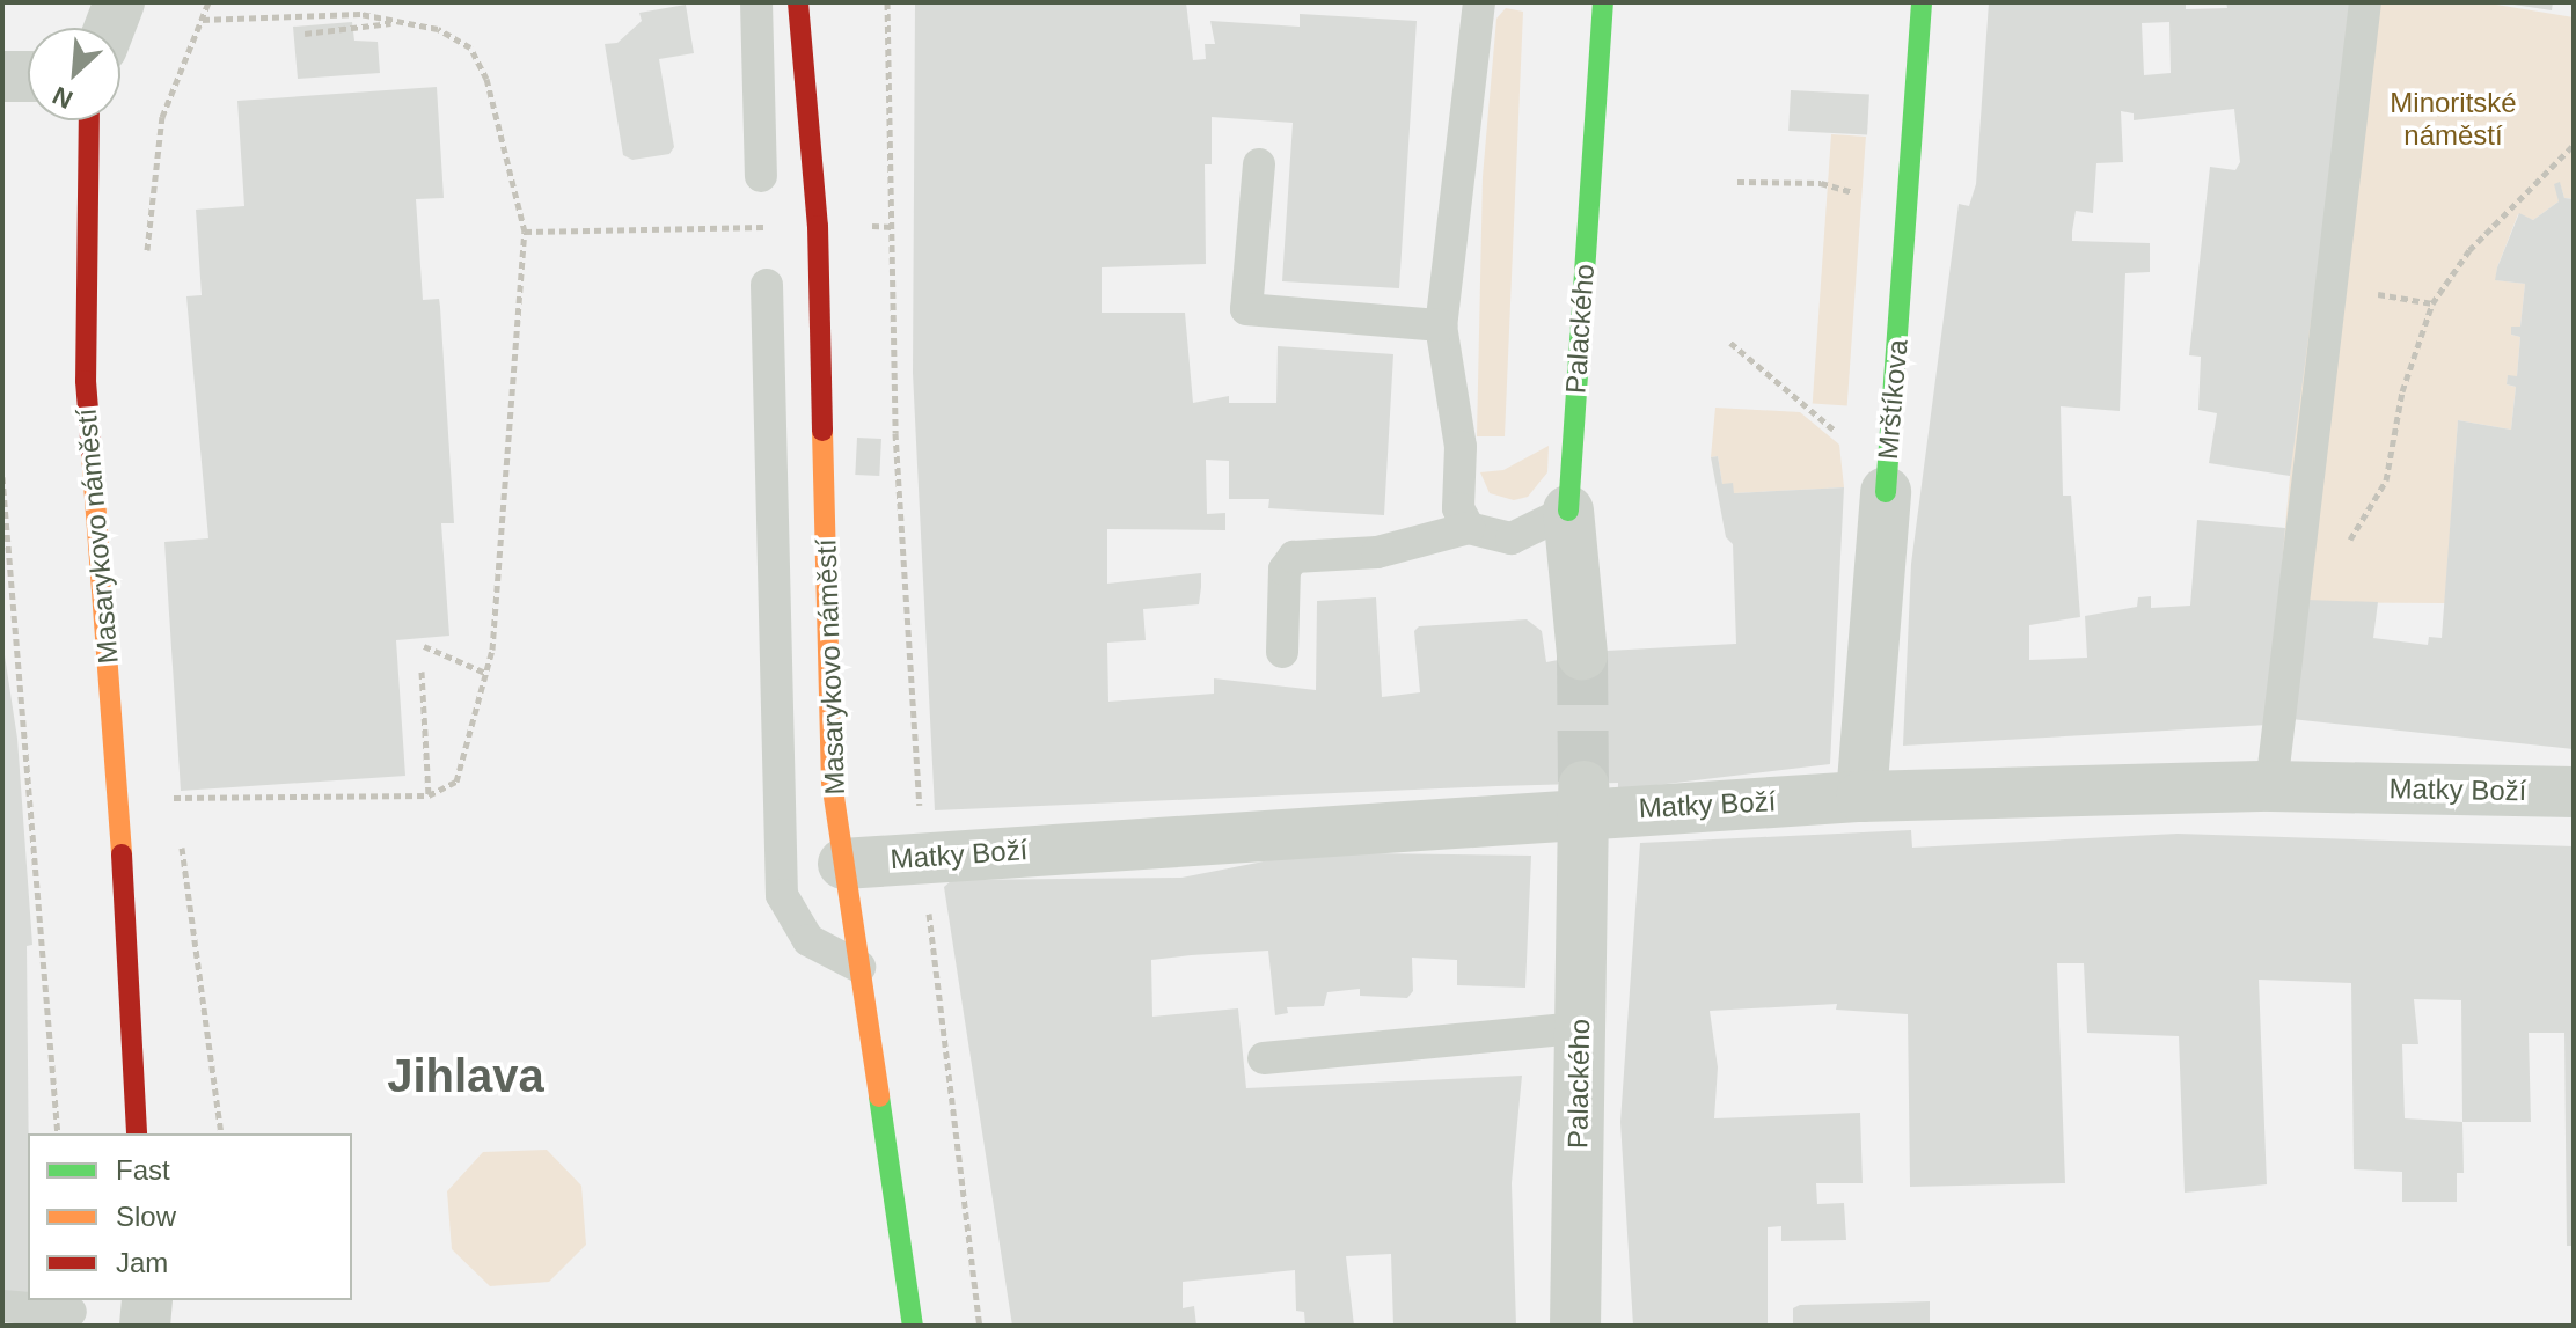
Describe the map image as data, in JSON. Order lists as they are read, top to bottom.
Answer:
{
  "streets": {
    "street": [
      "Palackého",
      "Mrštíkova",
      "Masarykovo náměstí",
      "Matky Boží"
    ]
  },
  "crossings": [
    ["Palackého", "Matky Boží"],
    ["Mrštíkova", "Matky Boží"],
    ["Masarykovo náměstí", "Matky Boží"]
  ],
  "districts": ["Jihlava"],
  "parks": ["Minoritské náměstí"],
  "legend": ["Fast", "Slow", "Jam"],
  "north": "bottom left"
}
